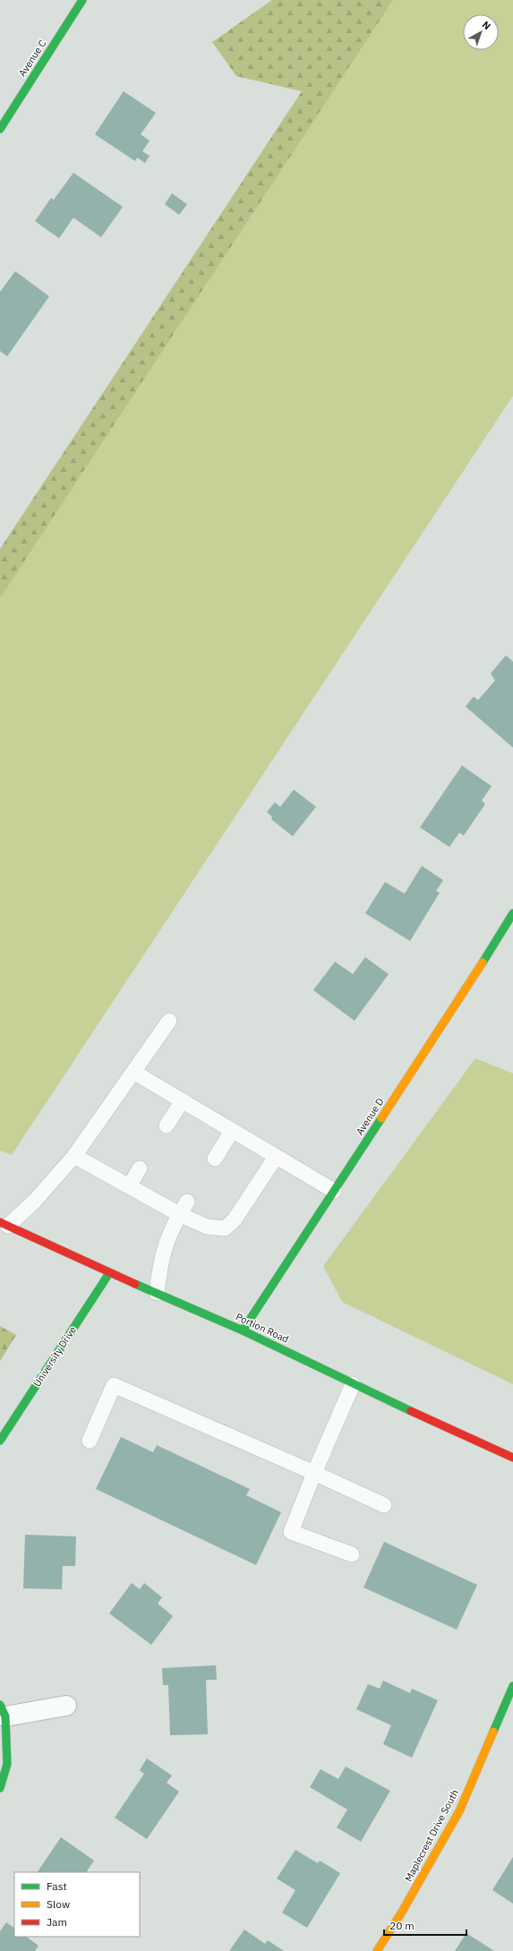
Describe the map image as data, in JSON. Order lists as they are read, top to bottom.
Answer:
{
  "streets": {
    "street": [
      "Avenue C",
      "Avenue D",
      "Portion Road",
      "University Drive",
      "Maplecrest Drive South"
    ]
  },
  "crossings": [
    ["Avenue D", "Portion Road"],
    ["Portion Road", "University Drive"]
  ],
  "legend": ["Fast", "Slow", "Jam"],
  "scale_bar": "20 m",
  "north": "top right"
}
